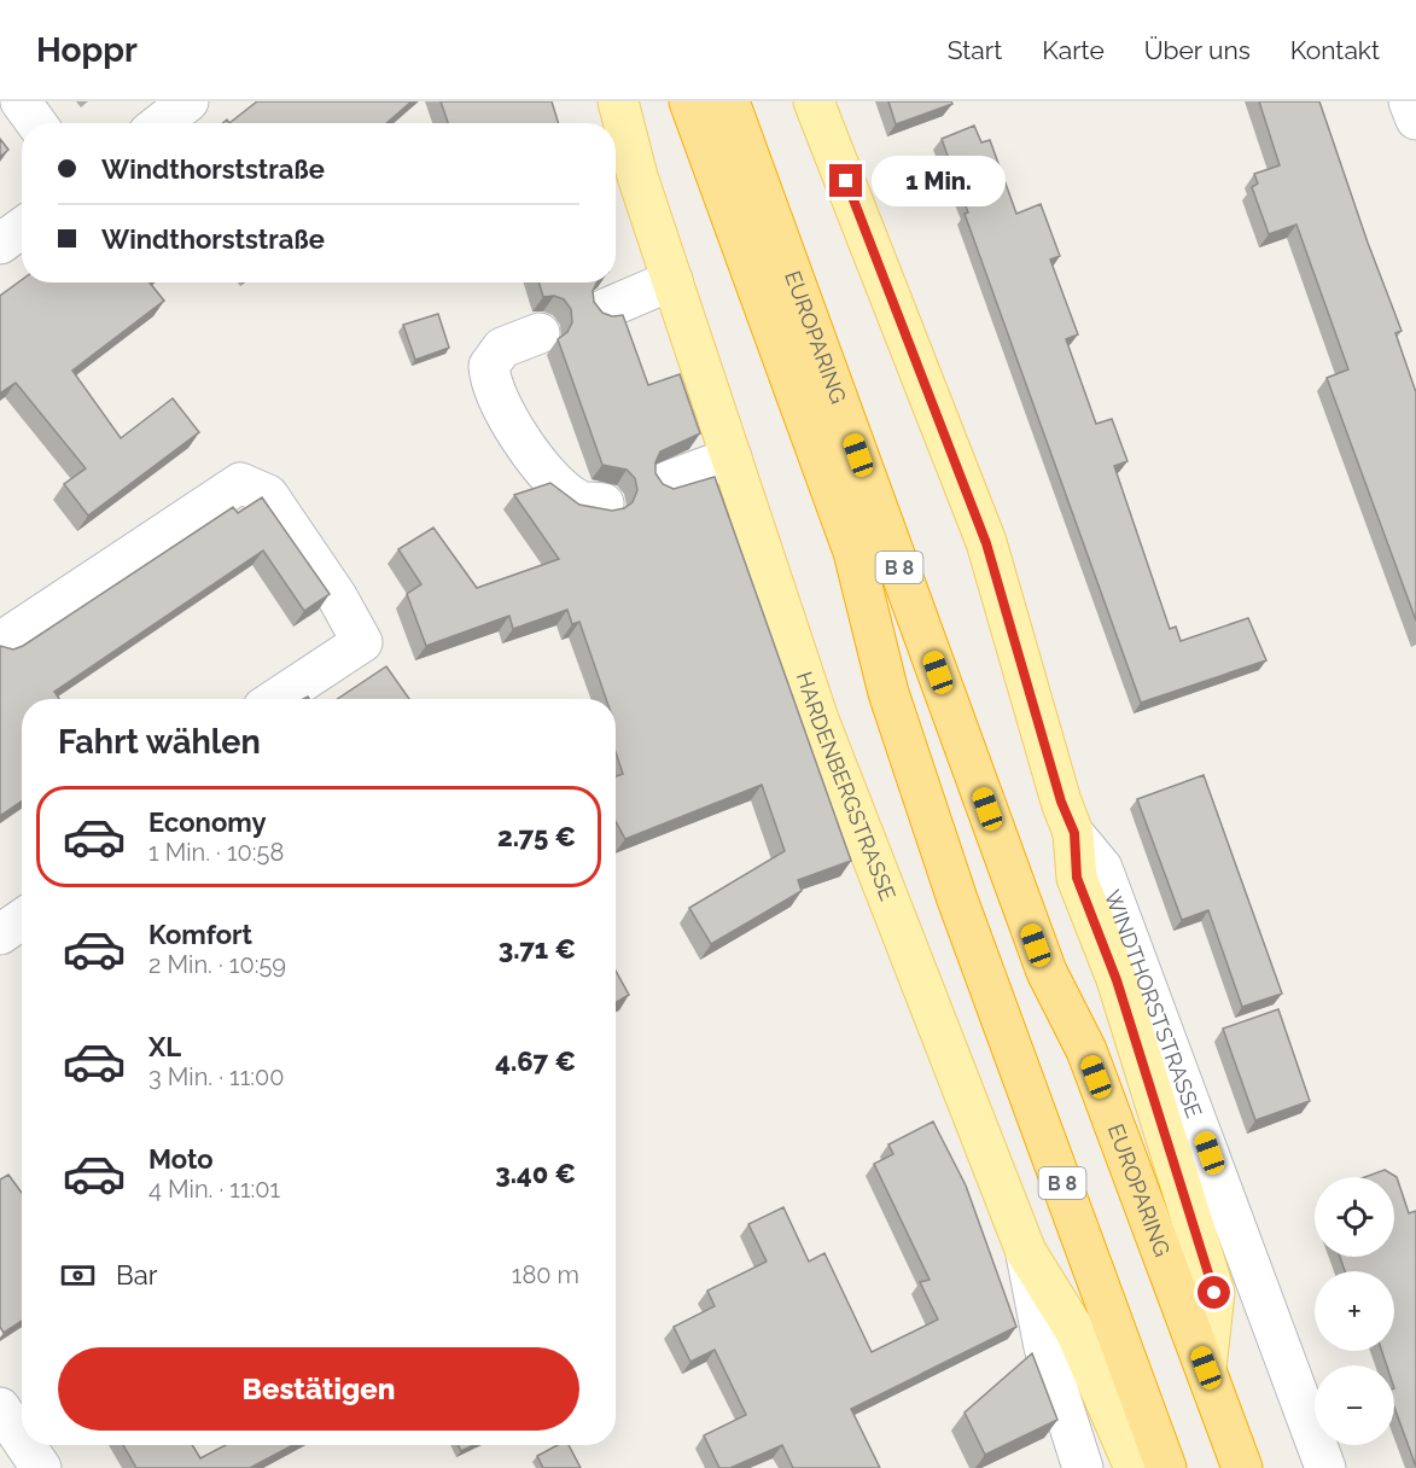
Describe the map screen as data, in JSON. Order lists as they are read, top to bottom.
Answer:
{
  "streets": {
    "highway": ["EUROPARING", "B 8"],
    "main road": ["HARDENBERGSTRASSE", "WINDTHORSTSTRASSE"]
  },
  "crossings": [
    ["EUROPARING", "WINDTHORSTSTRASSE"]
  ],
  "page": {
    "header": "Hoppr",
    "nav": [
      "Start",
      "Karte",
      "Über uns",
      "Kontakt"
    ],
    "banner": ["Windthorststraße", "Windthorststraße"],
    "bubble": "1 Min.",
    "heading": "Fahrt wählen",
    "list": [
      {
        "name": "Economy",
        "note": "1 Min. · 10:58",
        "value": "2.75 €"
      },
      {
        "name": "Komfort",
        "note": "2 Min. · 10:59",
        "value": "3.71 €"
      },
      {
        "name": "XL",
        "note": "3 Min. · 11:00",
        "value": "4.67 €"
      },
      {
        "name": "Moto",
        "note": "4 Min. · 11:01",
        "value": "3.40 €"
      }
    ],
    "map_buttons": ["+", "−"],
    "pay": ["Bar", "180 m"],
    "buttons": "Bestätigen"
  }
}
